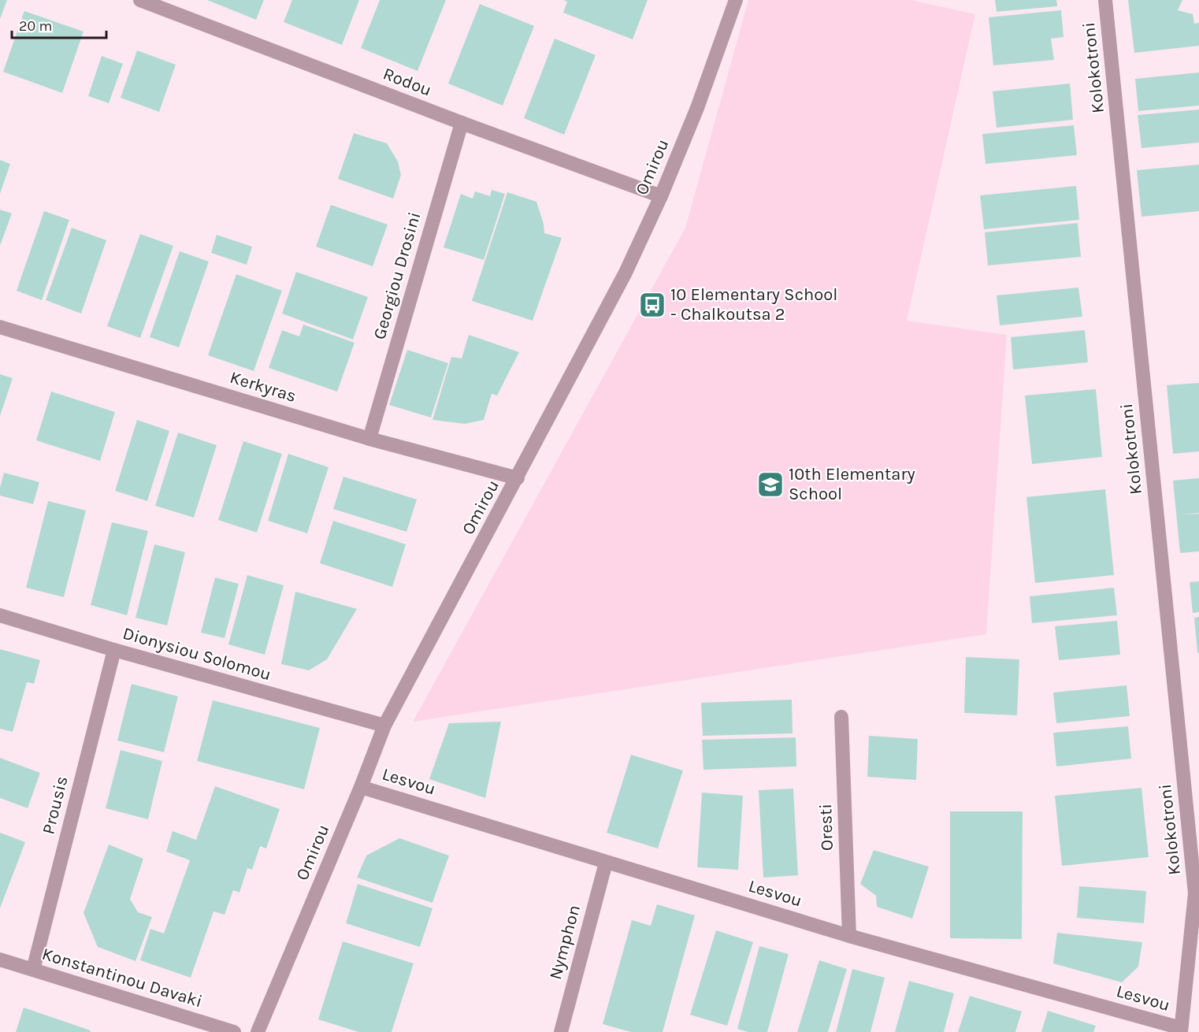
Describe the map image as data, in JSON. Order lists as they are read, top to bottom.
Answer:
{
  "streets": {
    "street": [
      "Kolokotroni",
      "Rodou",
      "Omirou",
      "Georgiou Drosini",
      "Kerkyras",
      "Dionysiou Solomou",
      "Lesvou",
      "Prousis",
      "Oresti",
      "Nymphon",
      "Konstantinou Davaki"
    ]
  },
  "crossings": [
    ["Kolokotroni", "Lesvou"],
    ["Rodou", "Omirou"],
    ["Rodou", "Georgiou Drosini"],
    ["Omirou", "Kerkyras"],
    ["Omirou", "Dionysiou Solomou"],
    ["Omirou", "Lesvou"],
    ["Georgiou Drosini", "Kerkyras"],
    ["Dionysiou Solomou", "Prousis"],
    ["Lesvou", "Oresti"],
    ["Lesvou", "Nymphon"],
    ["Prousis", "Konstantinou Davaki"]
  ],
  "places": {
    "bus stop": ["10 Elementary School - Chalkoutsa 2"],
    "school or university": ["10th Elementary School"]
  },
  "scale_bar": "20 m"
}
